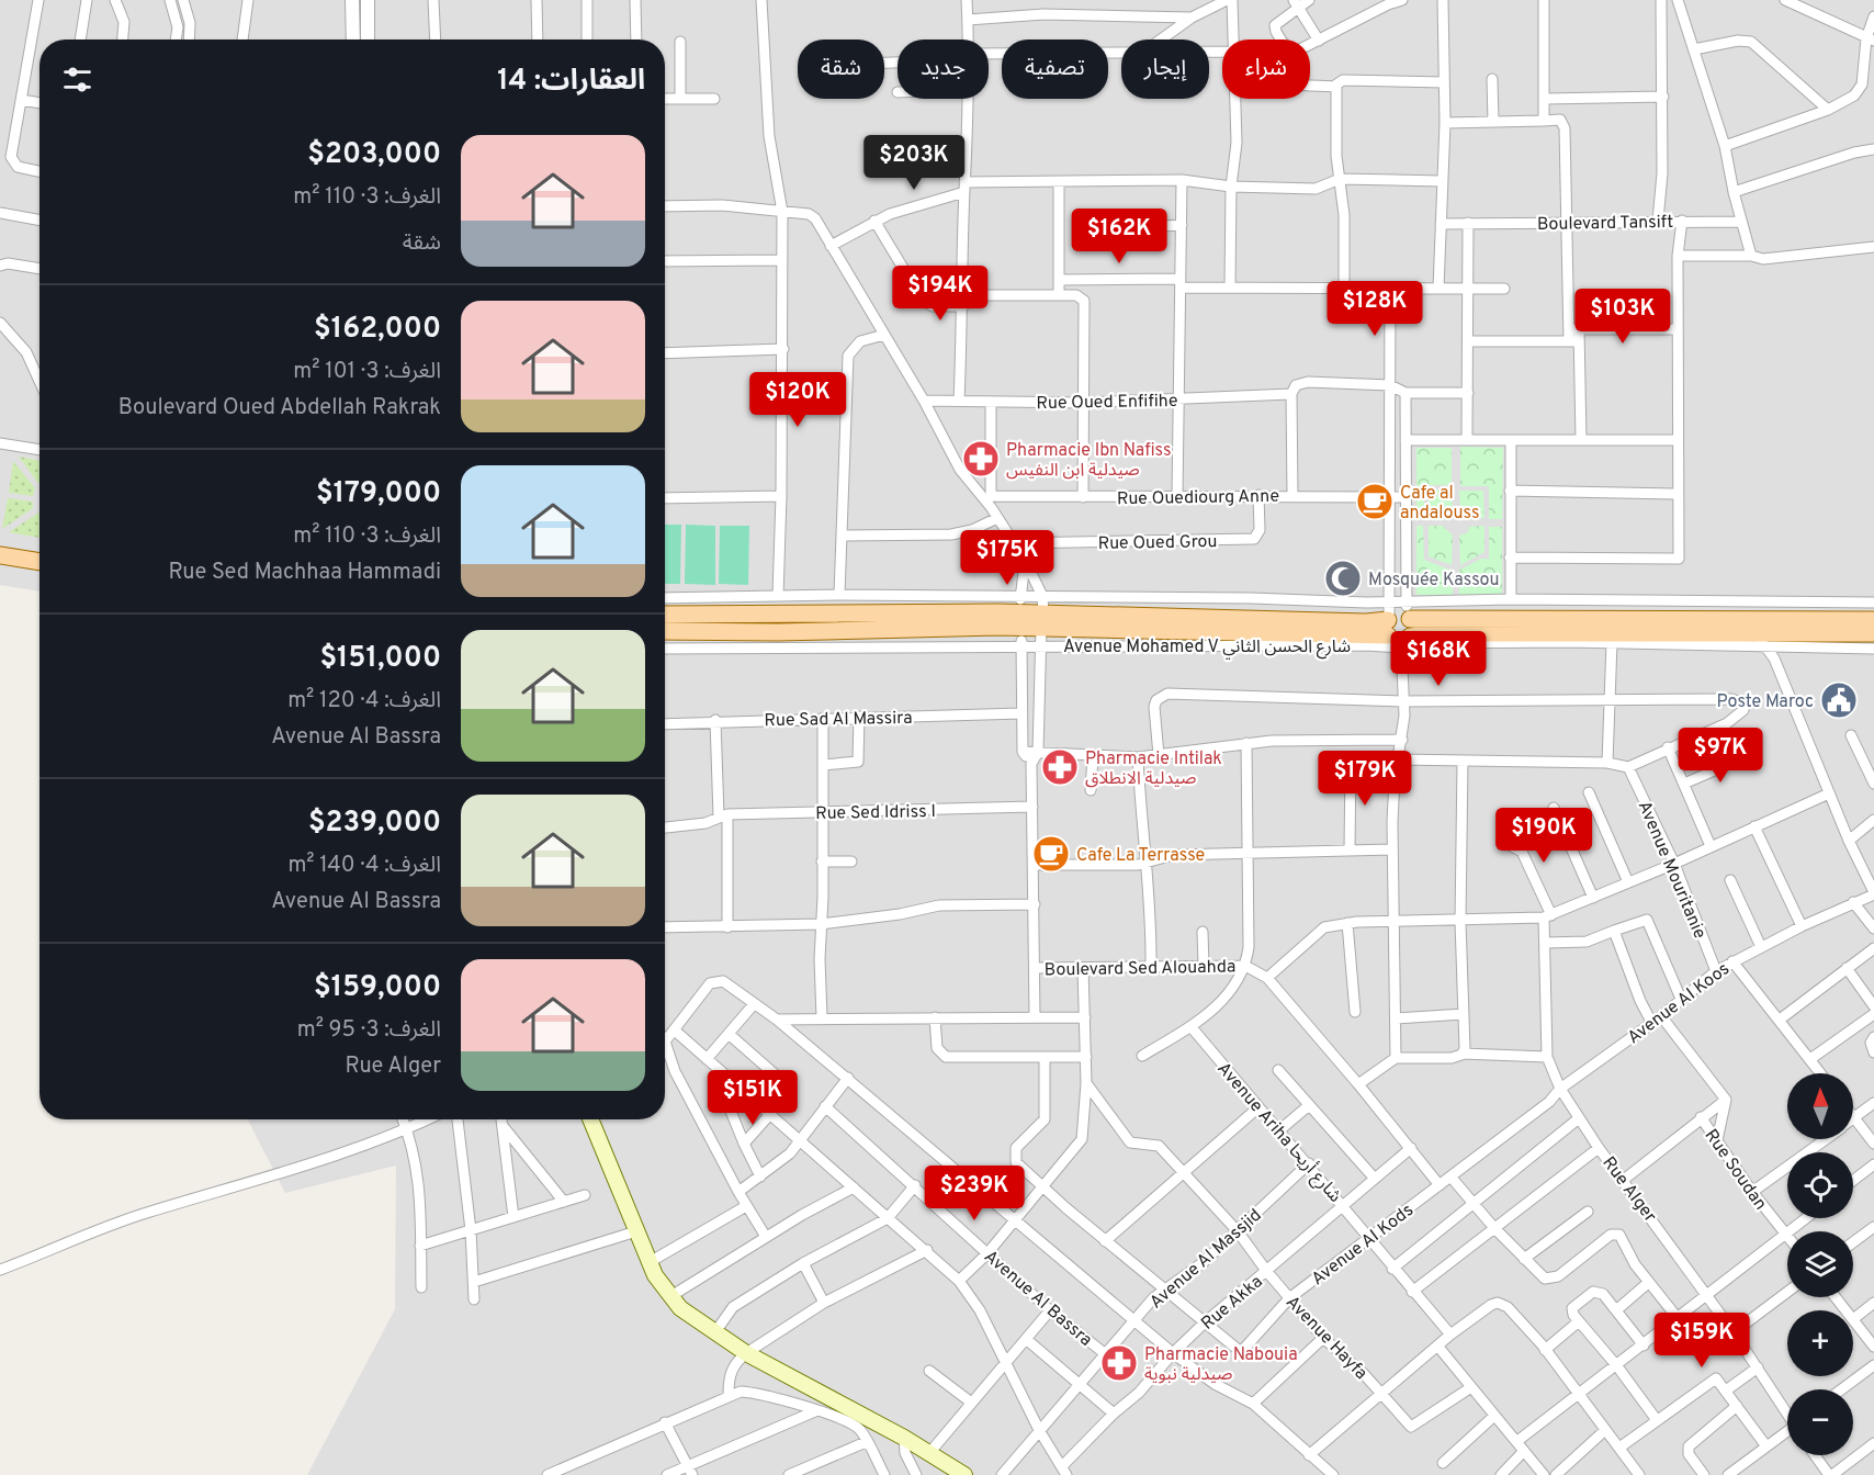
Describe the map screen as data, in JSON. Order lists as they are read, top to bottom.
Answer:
{
  "streets": {
    "street": [
      "Boulevard Tansift",
      "Rue Oued Enfifihe",
      "Rue Ouediourg Anne",
      "Rue Oued Grou",
      "Avenue Mohamed V شارع الحسن الثاني",
      "Rue Sad Al Massira",
      "Rue Sed Idriss I",
      "Avenue Mouritanie",
      "Boulevard Sed Alouahda",
      "Avenue Al Koos",
      "Avenue Ariha شارع أريحا",
      "Rue Soudan",
      "Rue Alger",
      "Avenue Al Kods",
      "Avenue Al Massjid",
      "Avenue Al Bassra",
      "Rue Akka",
      "Avenue Hayfa"
    ]
  },
  "crossings": [
    ["Rue Ouediourg Anne", "Rue Oued Grou"],
    ["Avenue Mouritanie", "Avenue Al Koos"],
    ["Avenue Al Koos", "Rue Alger"],
    ["Avenue Al Koos", "Avenue Al Kods"],
    ["Avenue Ariha شارع أريحا", "Avenue Al Kods"],
    ["Avenue Ariha شارع أريحا", "Avenue Al Massjid"],
    ["Avenue Ariha شارع أريحا", "Rue Akka"],
    ["Avenue Al Kods", "Rue Akka"],
    ["Avenue Al Kods", "Avenue Hayfa"],
    ["Avenue Al Massjid", "Avenue Al Bassra"],
    ["Avenue Al Massjid", "Avenue Hayfa"],
    ["Rue Akka", "Avenue Hayfa"]
  ],
  "places": {
    "pharmacy": ["Pharmacie Ibn Nafiss صيدلية ابن النفيس", "Pharmacie Intilak صيدلية الانطلاق", "Pharmacie Nabouia صيدلية نبوية"],
    "cafe": ["Cafe al andalouss", "Cafe La Terrasse"],
    "mosque": ["Mosquée Kassou"],
    "public building": ["Poste Maroc"]
  },
  "north": "top",
  "page": {
    "chip": [
      "شراء",
      "إيجار",
      "تصفية",
      "جديد",
      "شقة"
    ],
    "heading": "العقارات: 14",
    "list": [
      {
        "name": "$203,000",
        "note": "الغرف: 3 · 110 m² · شقة"
      },
      {
        "name": "$162,000",
        "note": "الغرف: 3 · 101 m² · Boulevard Oued Abdellah Rakrak"
      },
      {
        "name": "$179,000",
        "note": "الغرف: 3 · 110 m² · Rue Sed Machhaa Hammadi"
      },
      {
        "name": "$151,000",
        "note": "الغرف: 4 · 120 m² · Avenue Al Bassra"
      },
      {
        "name": "$239,000",
        "note": "الغرف: 4 · 140 m² · Avenue Al Bassra"
      },
      {
        "name": "$159,000",
        "note": "الغرف: 3 · 95 m² · Rue Alger"
      }
    ],
    "price": [
      "$203K",
      "$162K",
      "$194K",
      "$128K",
      "$103K",
      "$120K",
      "$175K",
      "$168K",
      "$97K",
      "$179K",
      "$190K",
      "$151K",
      "$239K",
      "$159K"
    ],
    "map_buttons": ["+", "−"]
  }
}
